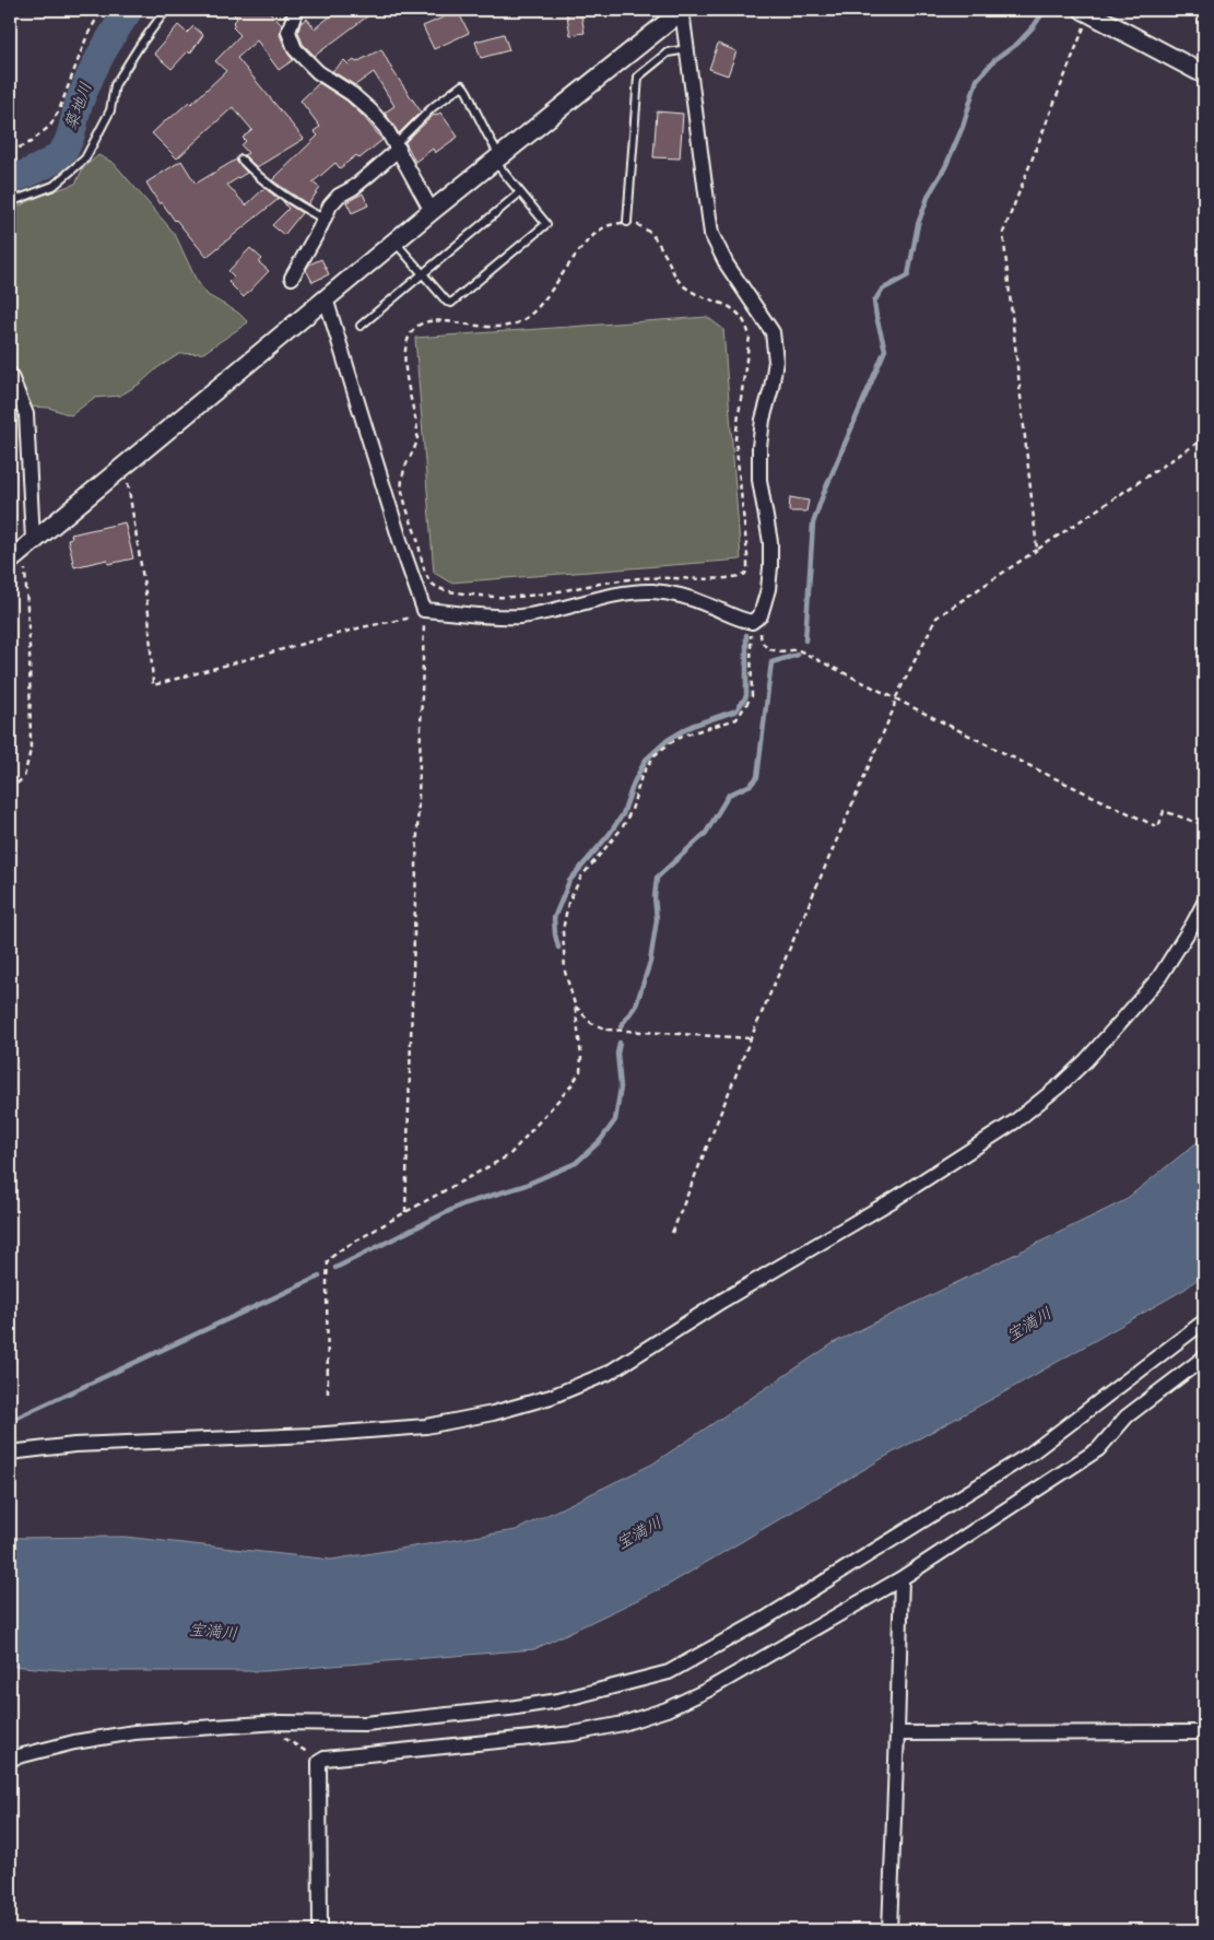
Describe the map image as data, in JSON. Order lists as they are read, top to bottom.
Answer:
{
  "water": ["築地川", "宝満川"]
}
